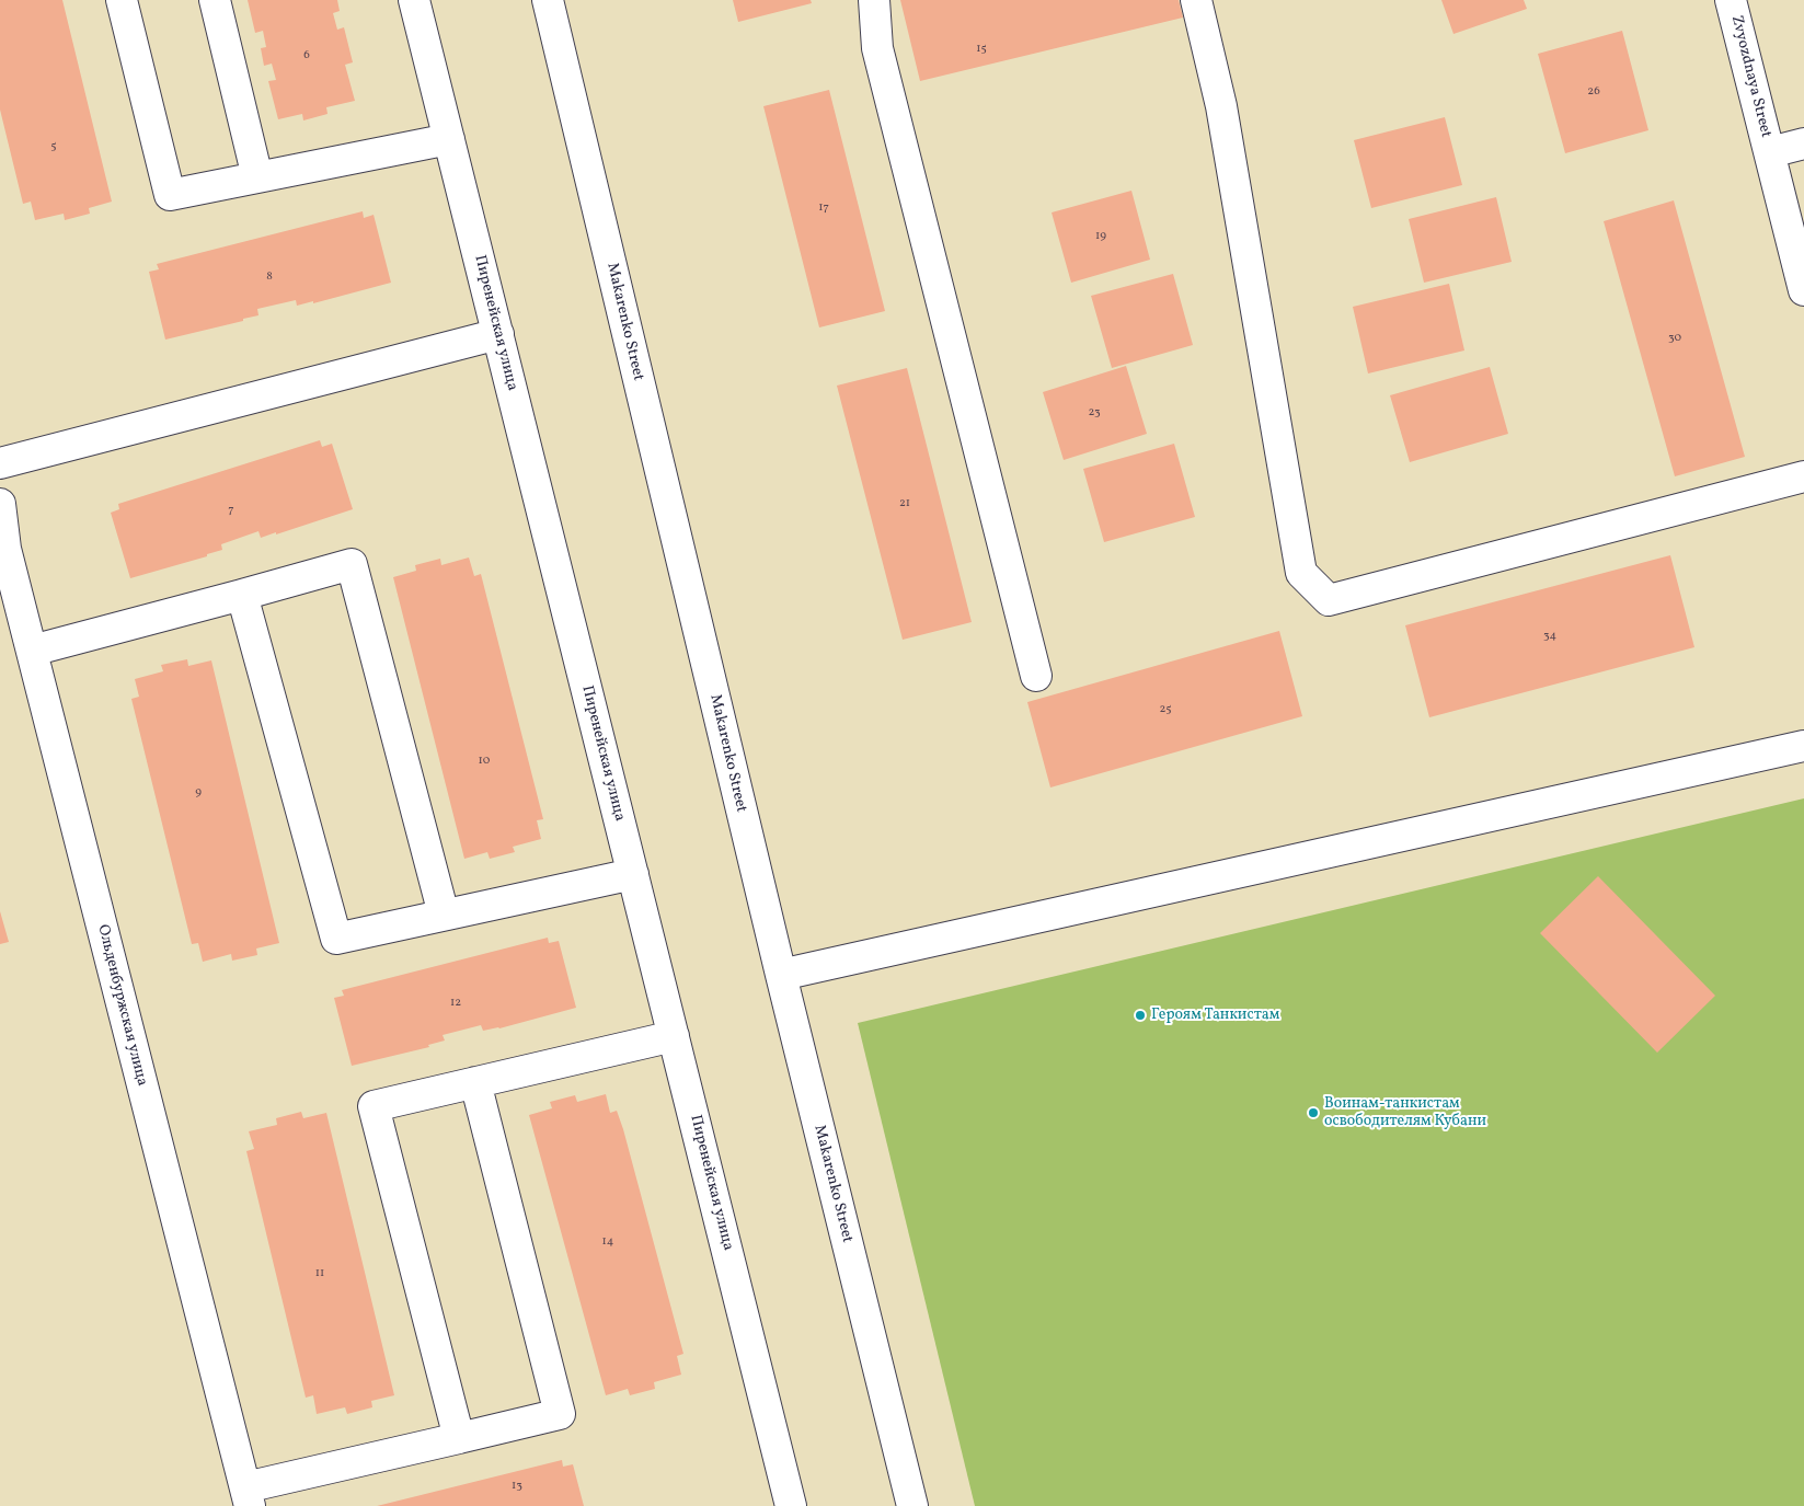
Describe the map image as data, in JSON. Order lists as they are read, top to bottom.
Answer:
{
  "streets": {
    "street": [
      "Zvyozdnaya Street",
      "Makarenko Street",
      "Пиренейская улица",
      "Ольденбуржская улица"
    ]
  },
  "places": ["Героям Танкистам", "Воинам-танкистам освободителям Кубани"],
  "house_numbers": [
    "15",
    "6",
    "26",
    "5",
    "17",
    "19",
    "8",
    "30",
    "23",
    "21",
    "7",
    "34",
    "25",
    "10",
    "9",
    "12",
    "14",
    "11",
    "13"
  ]
}
